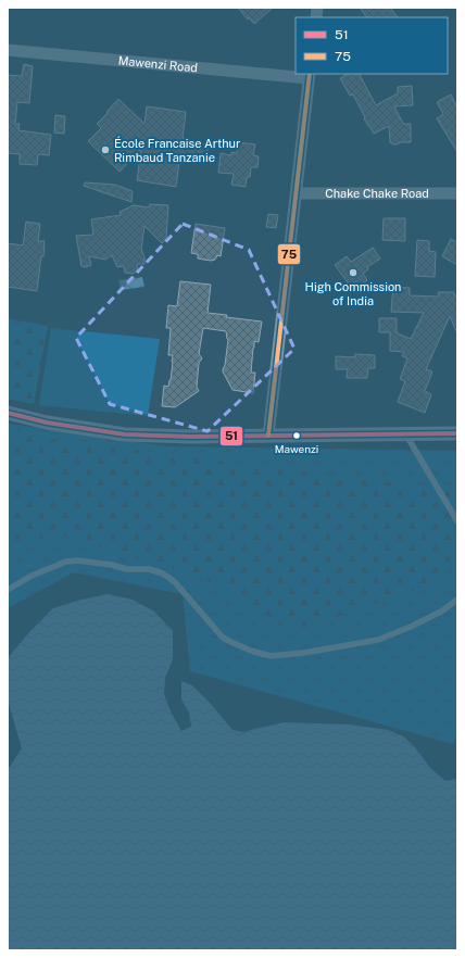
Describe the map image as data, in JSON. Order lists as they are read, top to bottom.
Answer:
{
  "streets": {
    "street": ["Mawenzi Road", "Chake Chake Road"]
  },
  "crossings": [
    ["Mawenzi Road", "Chake Chake Road"]
  ],
  "places": ["École Francaise Arthur Rimbaud Tanzanie", "High Commission of India", "Mawenzi"],
  "lines": ["transit line 75", "transit line 51"],
  "legend": ["51", "75"]
}
